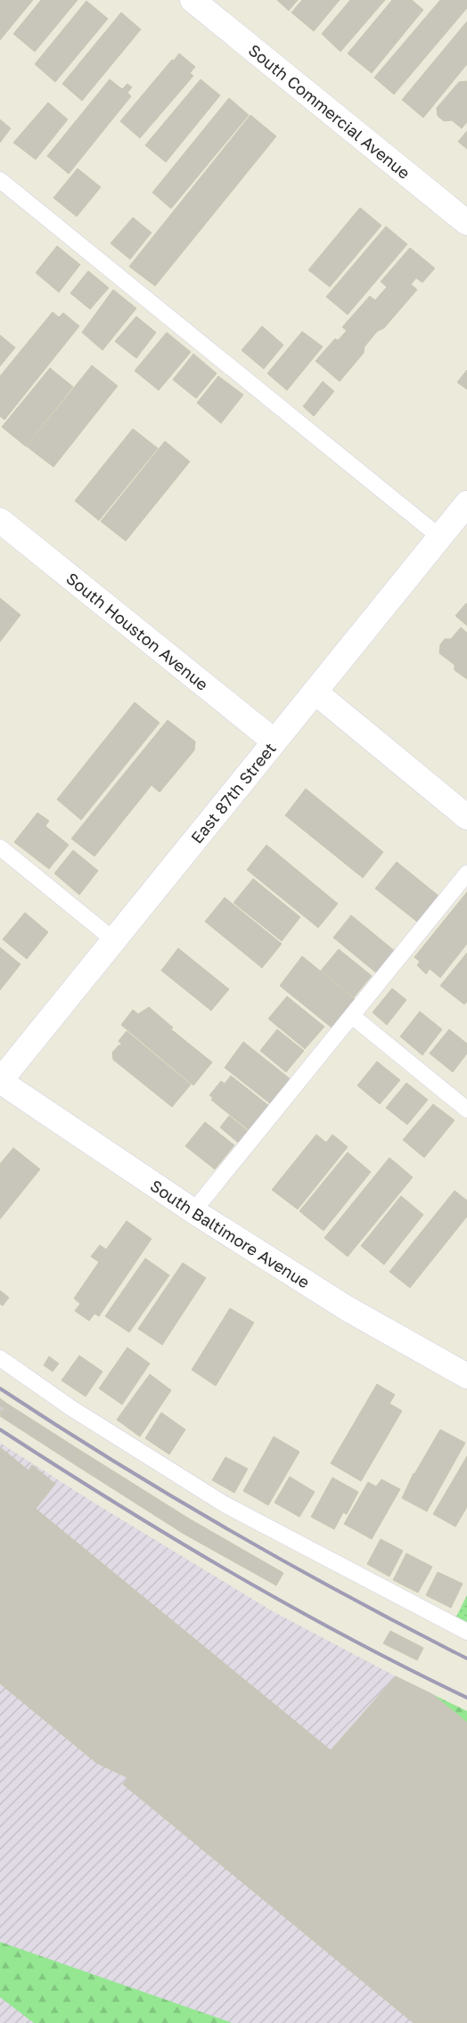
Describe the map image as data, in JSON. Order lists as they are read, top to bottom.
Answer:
{
  "streets": {
    "street": [
      "South Commercial Avenue",
      "South Houston Avenue",
      "East 87th Street",
      "South Baltimore Avenue"
    ]
  },
  "crossings": [
    ["South Houston Avenue", "East 87th Street"],
    ["East 87th Street", "South Baltimore Avenue"]
  ]
}
